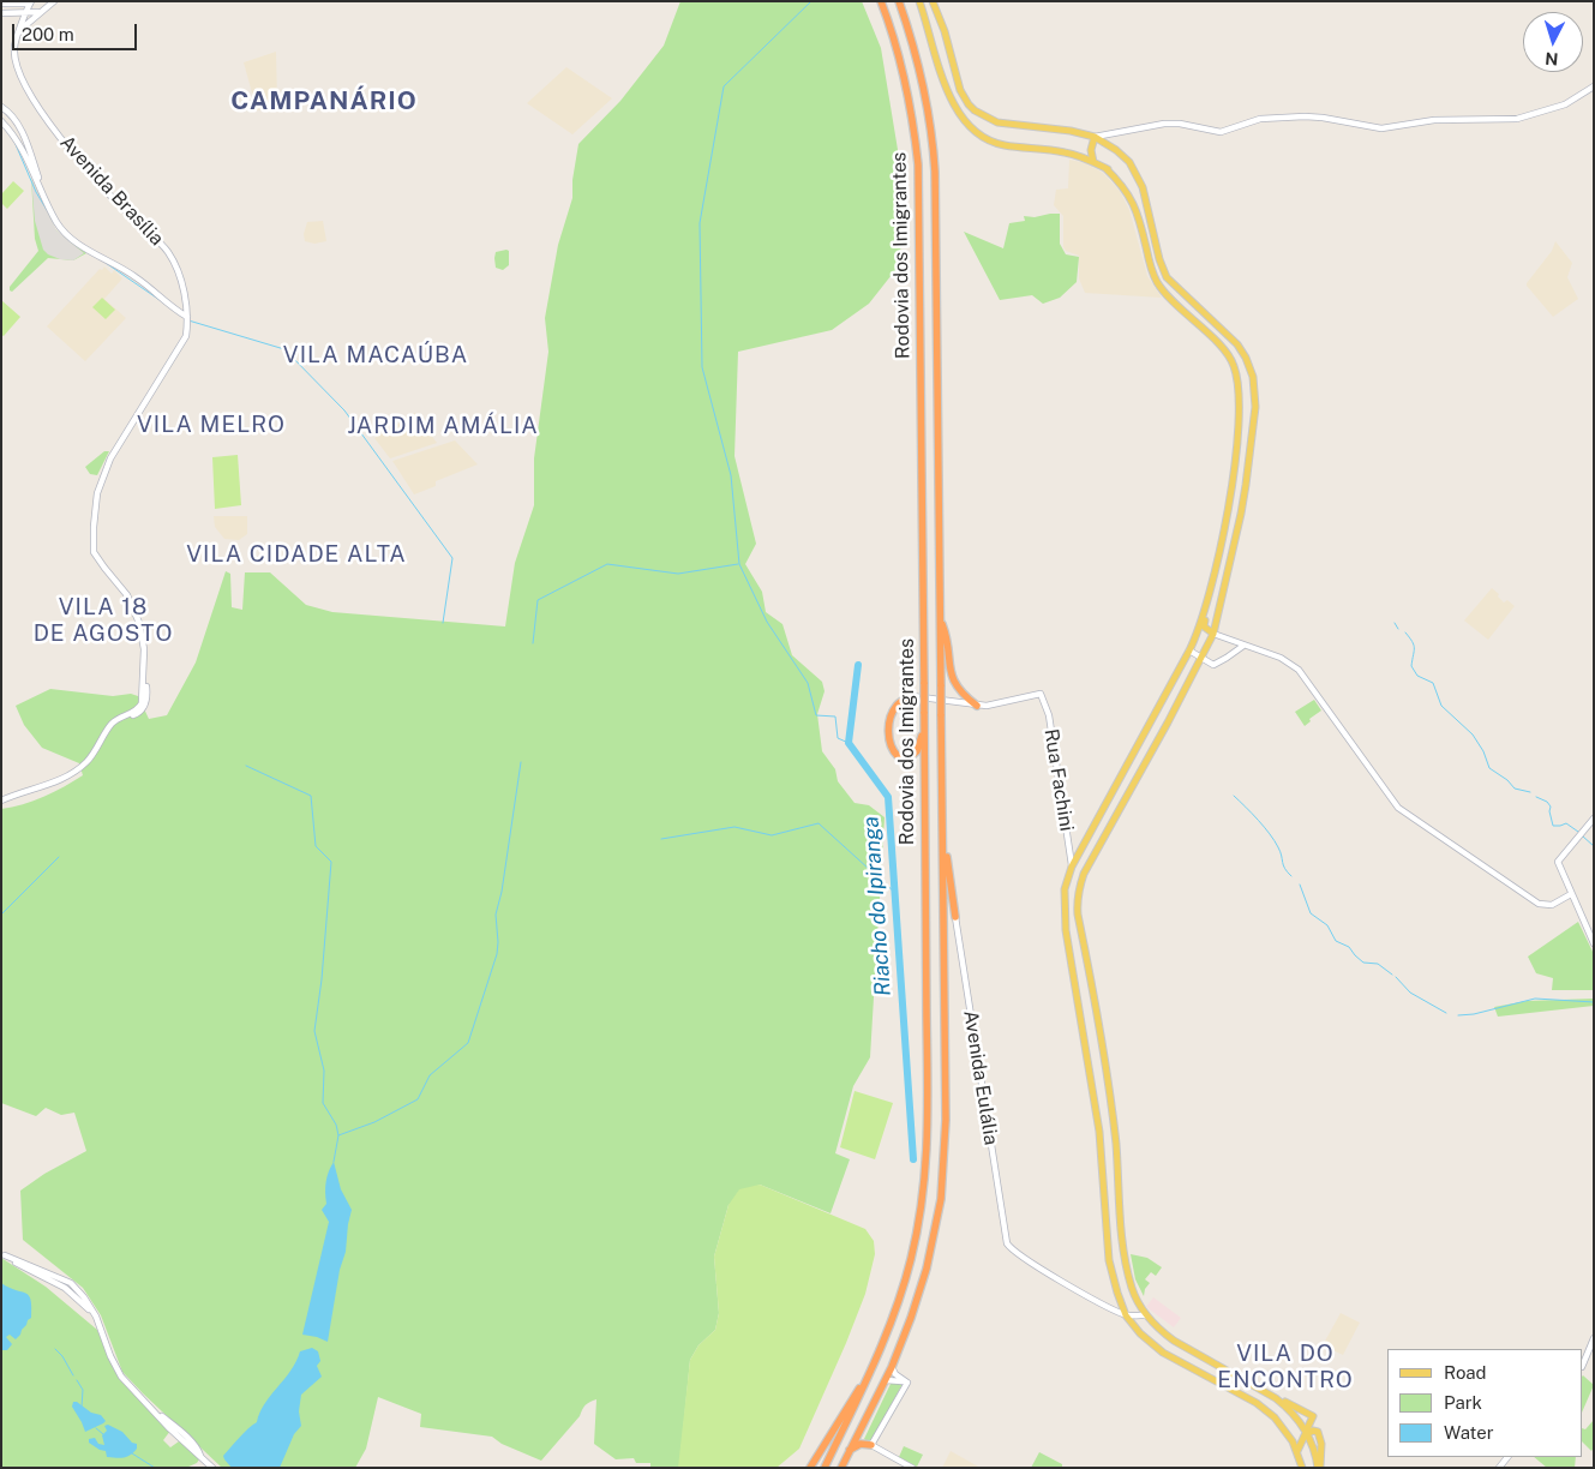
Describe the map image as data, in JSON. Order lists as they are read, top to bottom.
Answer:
{
  "streets": {
    "highway": ["Rodovia dos Imigrantes"],
    "street": ["Avenida Brasília", "Rua Fachini", "Avenida Eulália"]
  },
  "districts": [
    "CAMPANÁRIO",
    "VILA MACAÚBA",
    "VILA MELRO",
    "JARDIM AMÁLIA",
    "VILA CIDADE ALTA",
    "VILA 18 DE AGOSTO",
    "VILA DO ENCONTRO"
  ],
  "water": ["Riacho do Ipiranga"],
  "legend": ["Road", "Park", "Water"],
  "scale_bar": "200 m",
  "north": "bottom"
}
